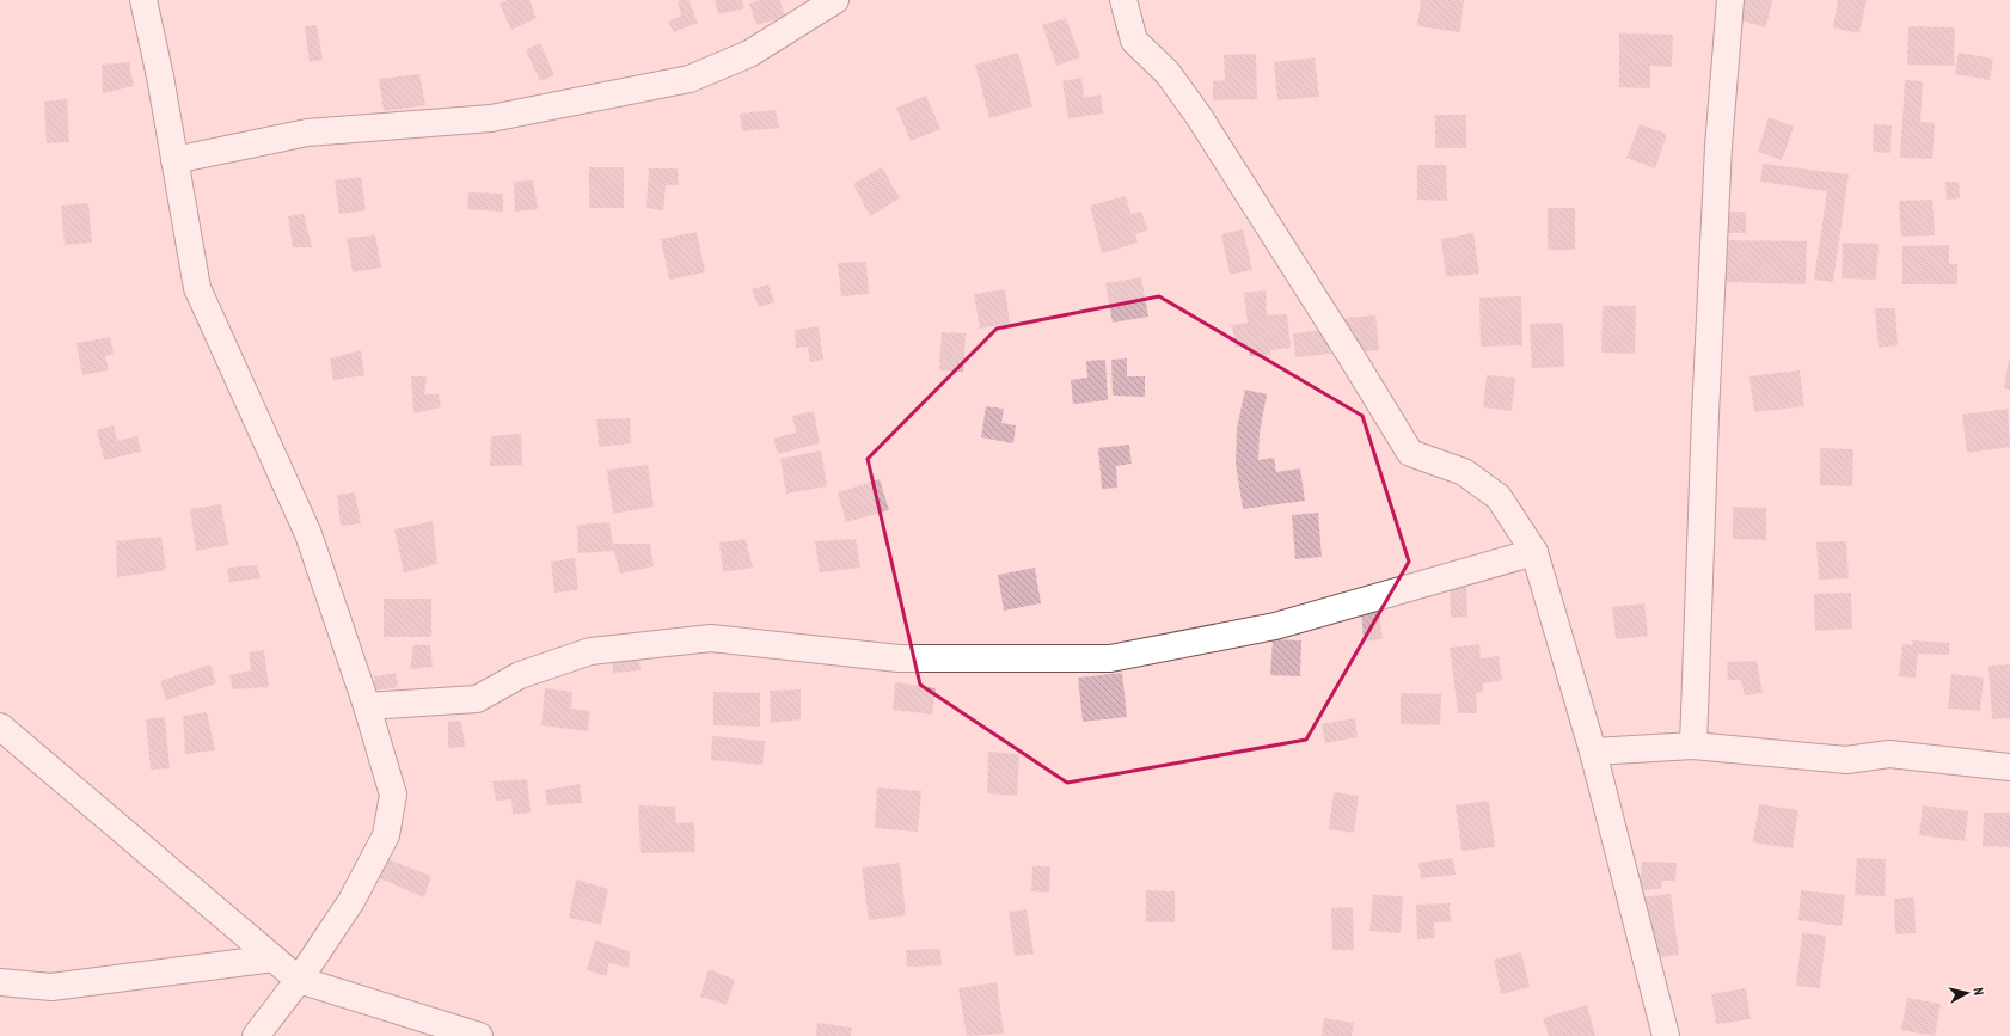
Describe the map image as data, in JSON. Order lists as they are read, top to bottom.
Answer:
{
  "north": "right"
}
